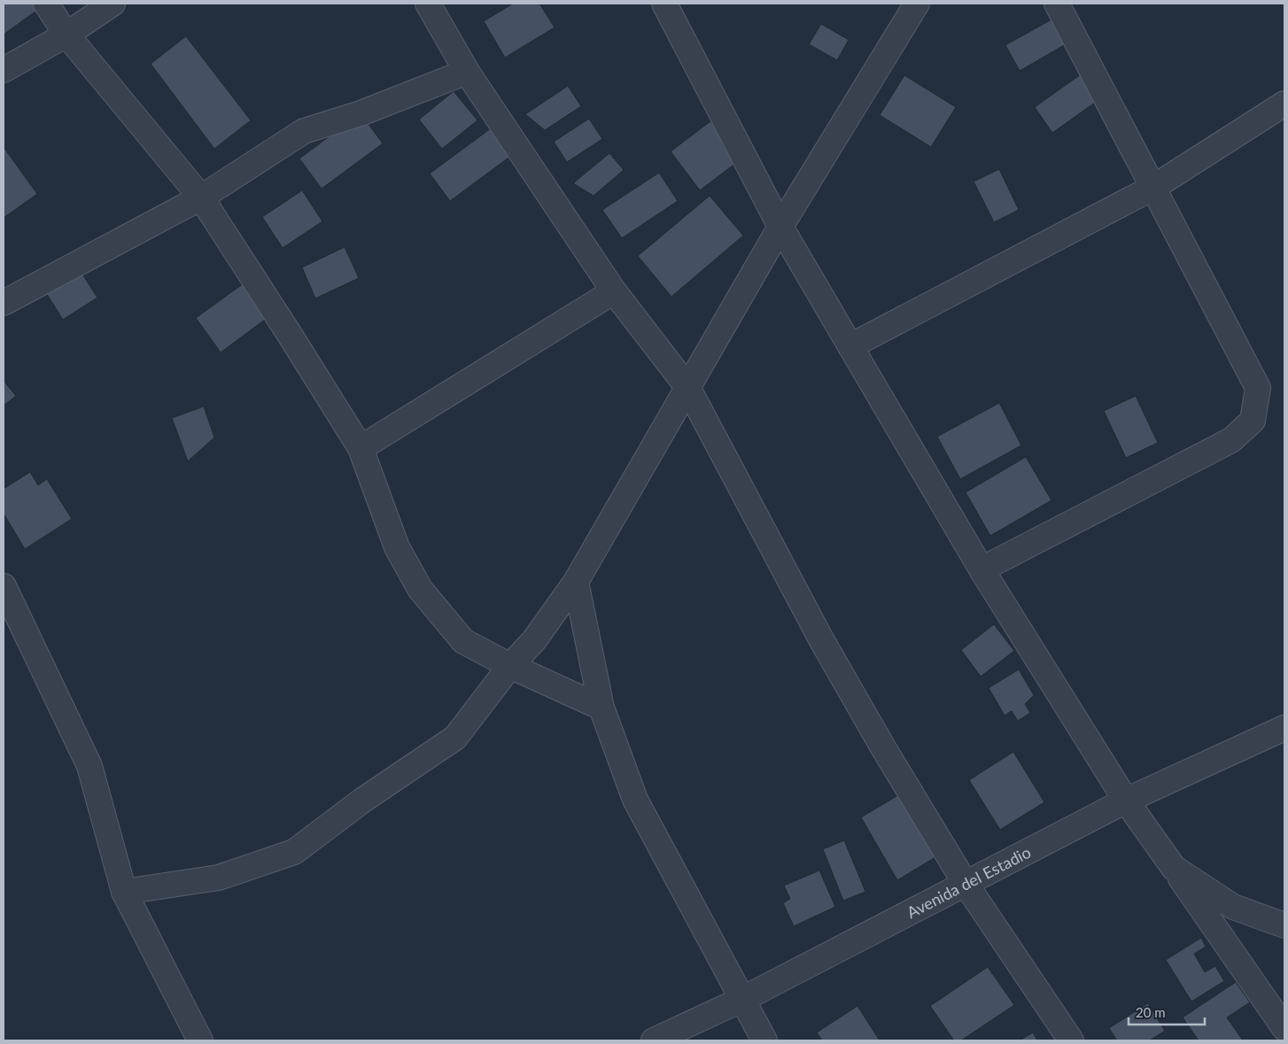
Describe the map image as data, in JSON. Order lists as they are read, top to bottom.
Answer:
{
  "streets": {
    "street": ["Avenida del Estadio"]
  },
  "scale_bar": "20 m"
}
